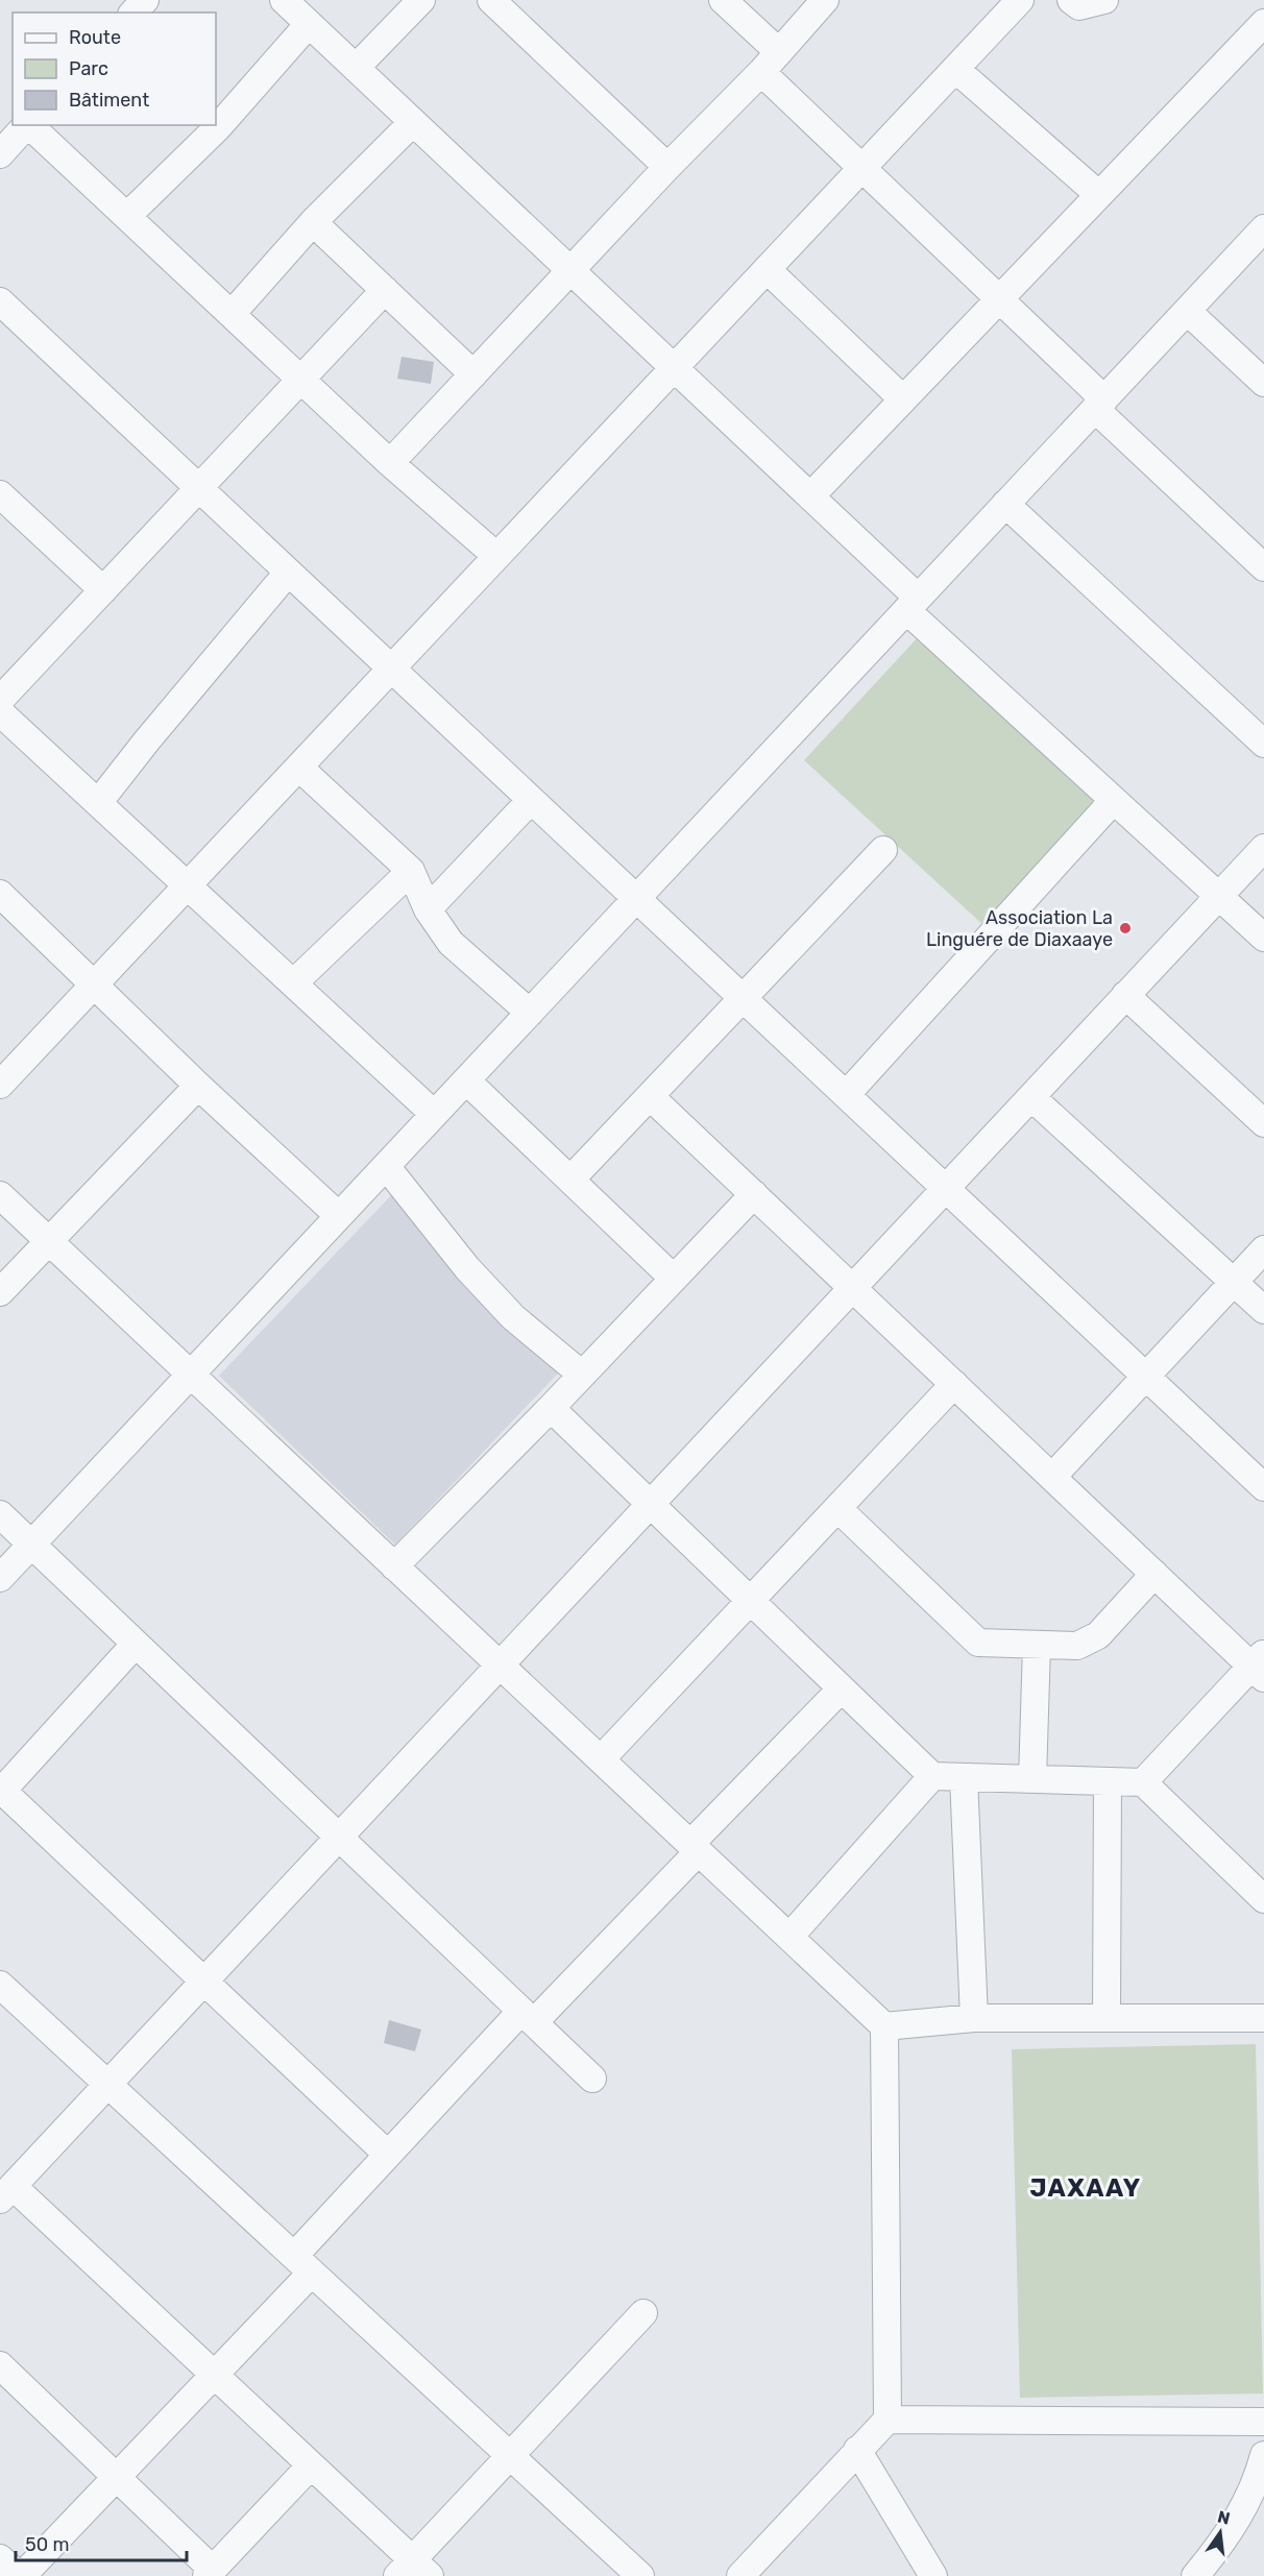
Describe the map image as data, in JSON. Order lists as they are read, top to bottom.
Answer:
{
  "districts": ["JAXAAY"],
  "places": ["Association La Linguére de Diaxaaye"],
  "legend": ["Route", "Parc", "Bâtiment"],
  "scale_bar": "50 m",
  "north": "top"
}
